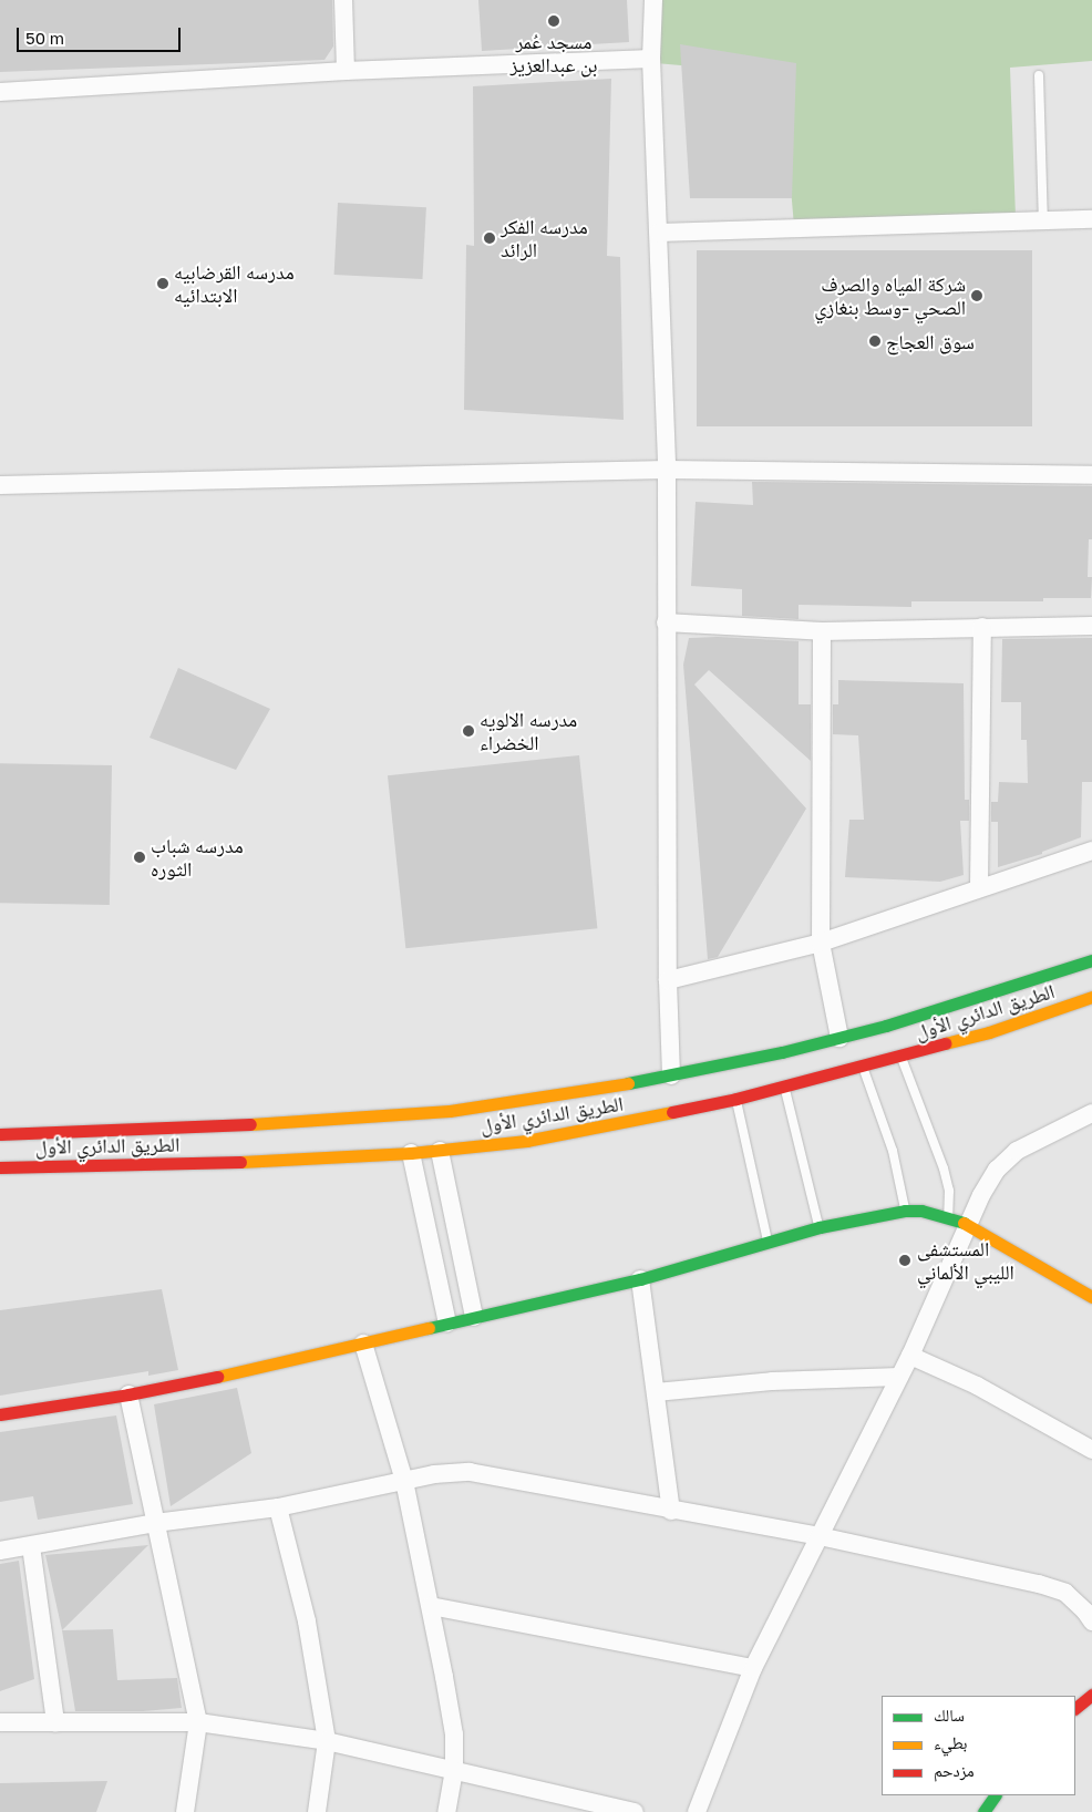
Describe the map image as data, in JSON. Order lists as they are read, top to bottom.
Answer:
{
  "streets": {
    "main road": ["الطريق الدائري الأول"]
  },
  "places": [
    "مسجد عُمر بن عبدالعزيز",
    "مدرسه الفكر الرائد",
    "مدرسه القرضابيه الابتدائيه",
    "شركة المياه والصرف الصحي -وسط بنغازي",
    "سوق العجاج",
    "مدرسه الالويه الخضراء",
    "مدرسه شباب الثوره",
    "المستشفى الليبي الألماني"
  ],
  "legend": ["سالك", "بطيء", "مزدحم"],
  "scale_bar": "50 m"
}
